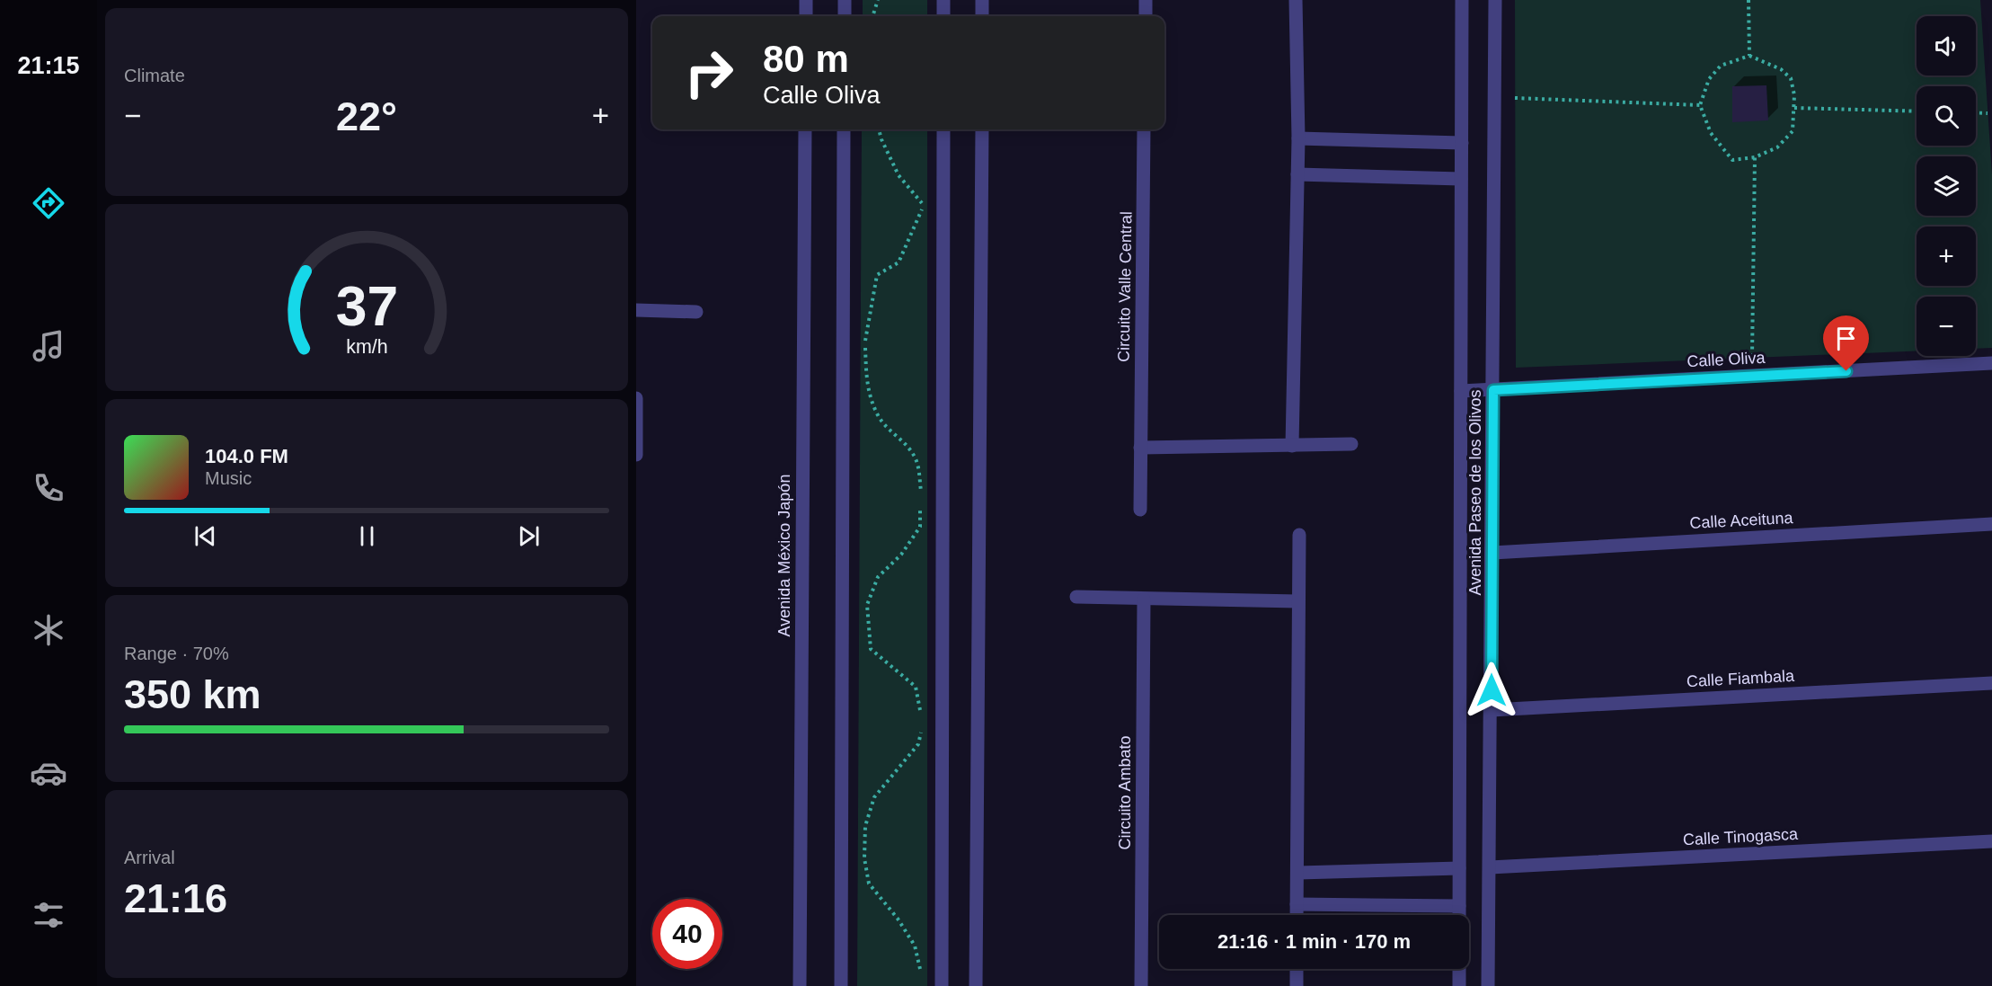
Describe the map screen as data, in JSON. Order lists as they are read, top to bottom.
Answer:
{
  "streets": {
    "street": [
      "Circuito Valle Central",
      "Calle Oliva",
      "Avenida Paseo de los Olivos",
      "Calle Aceituna",
      "Avenida México Japón",
      "Calle Fiambala",
      "Circuito Ambato",
      "Calle Tinogasca"
    ]
  },
  "crossings": [
    ["Calle Oliva", "Avenida Paseo de los Olivos"],
    ["Avenida Paseo de los Olivos", "Calle Aceituna"],
    ["Avenida Paseo de los Olivos", "Calle Fiambala"],
    ["Avenida Paseo de los Olivos", "Calle Tinogasca"]
  ],
  "page": {
    "tabs": "21:15",
    "tile": [
      "Climate",
      ["Range · 70%", "350 km"],
      ["Arrival", "21:16"]
    ],
    "map_buttons": ["+", "−"],
    "turn": ["80 m", "Calle Oliva"],
    "heat": ["−", "22°", "+"],
    "song": ["104.0 FM", "Music"],
    "limit": "40",
    "trip": "21:16 · 1 min · 170 m",
    "gauge": ["37", "km/h"]
  }
}
